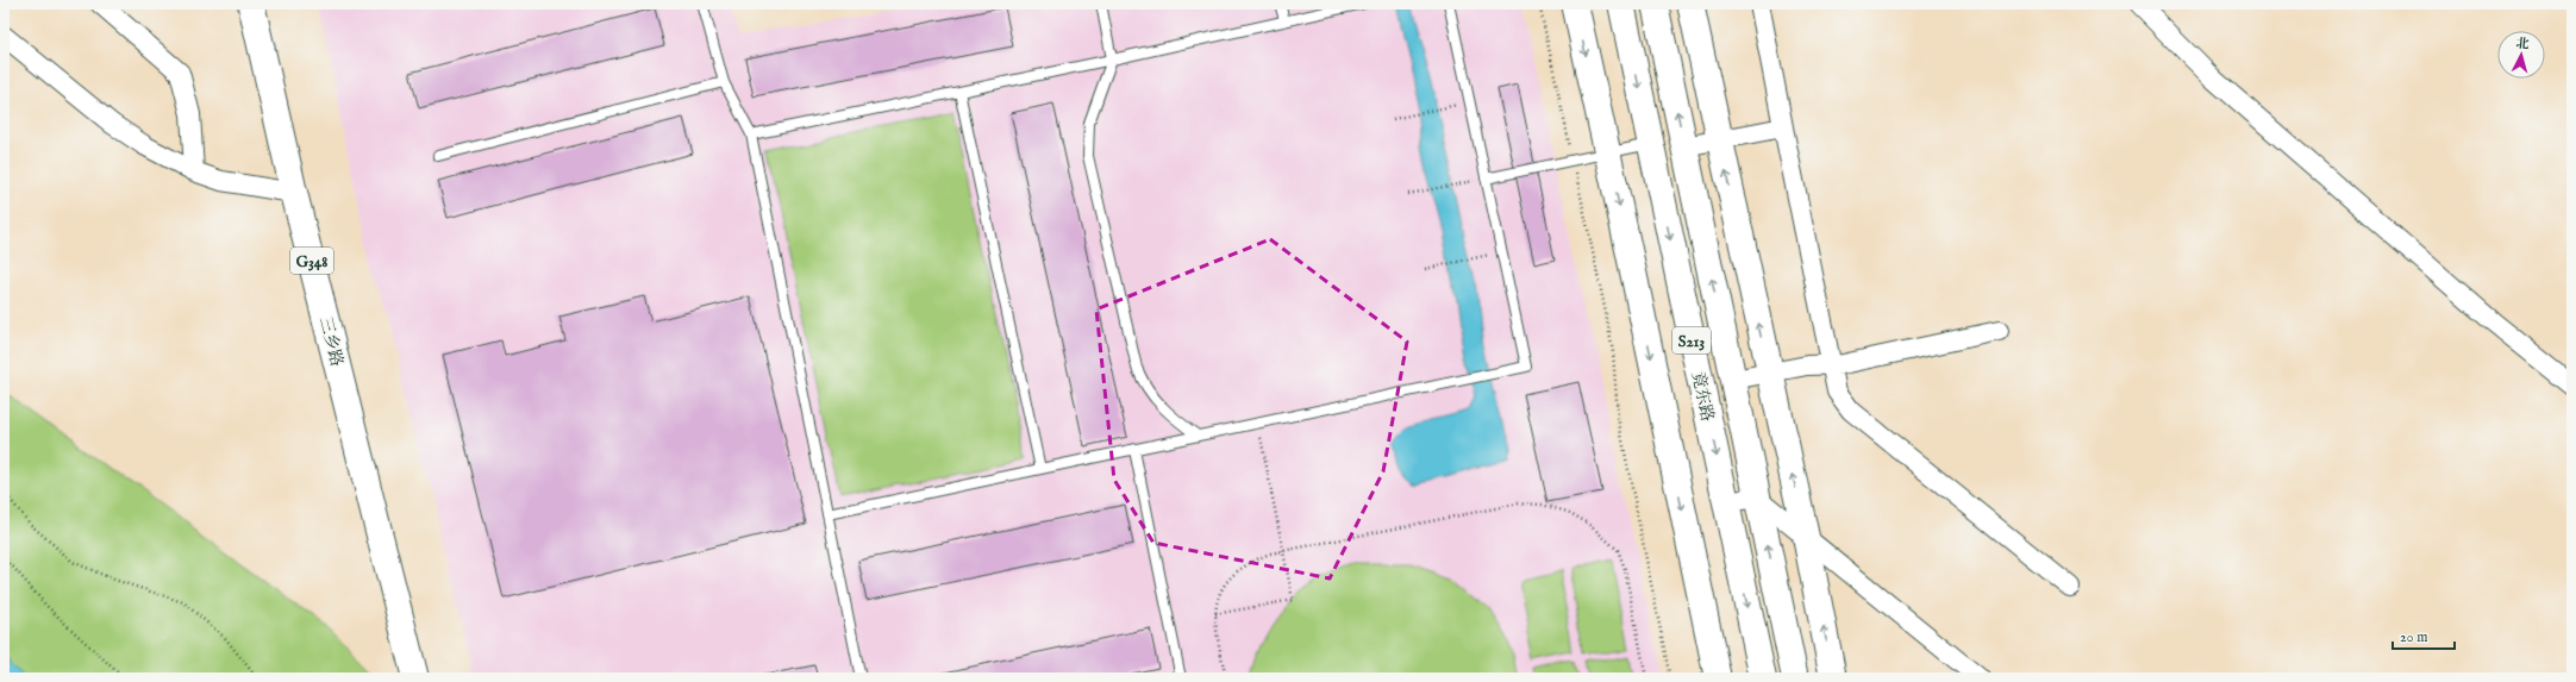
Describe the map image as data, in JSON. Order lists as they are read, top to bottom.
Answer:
{
  "streets": {
    "main road": [
      "G348",
      "S213",
      "三乡路",
      "竟东路"
    ]
  },
  "scale_bar": "20 m",
  "north": "top"
}
